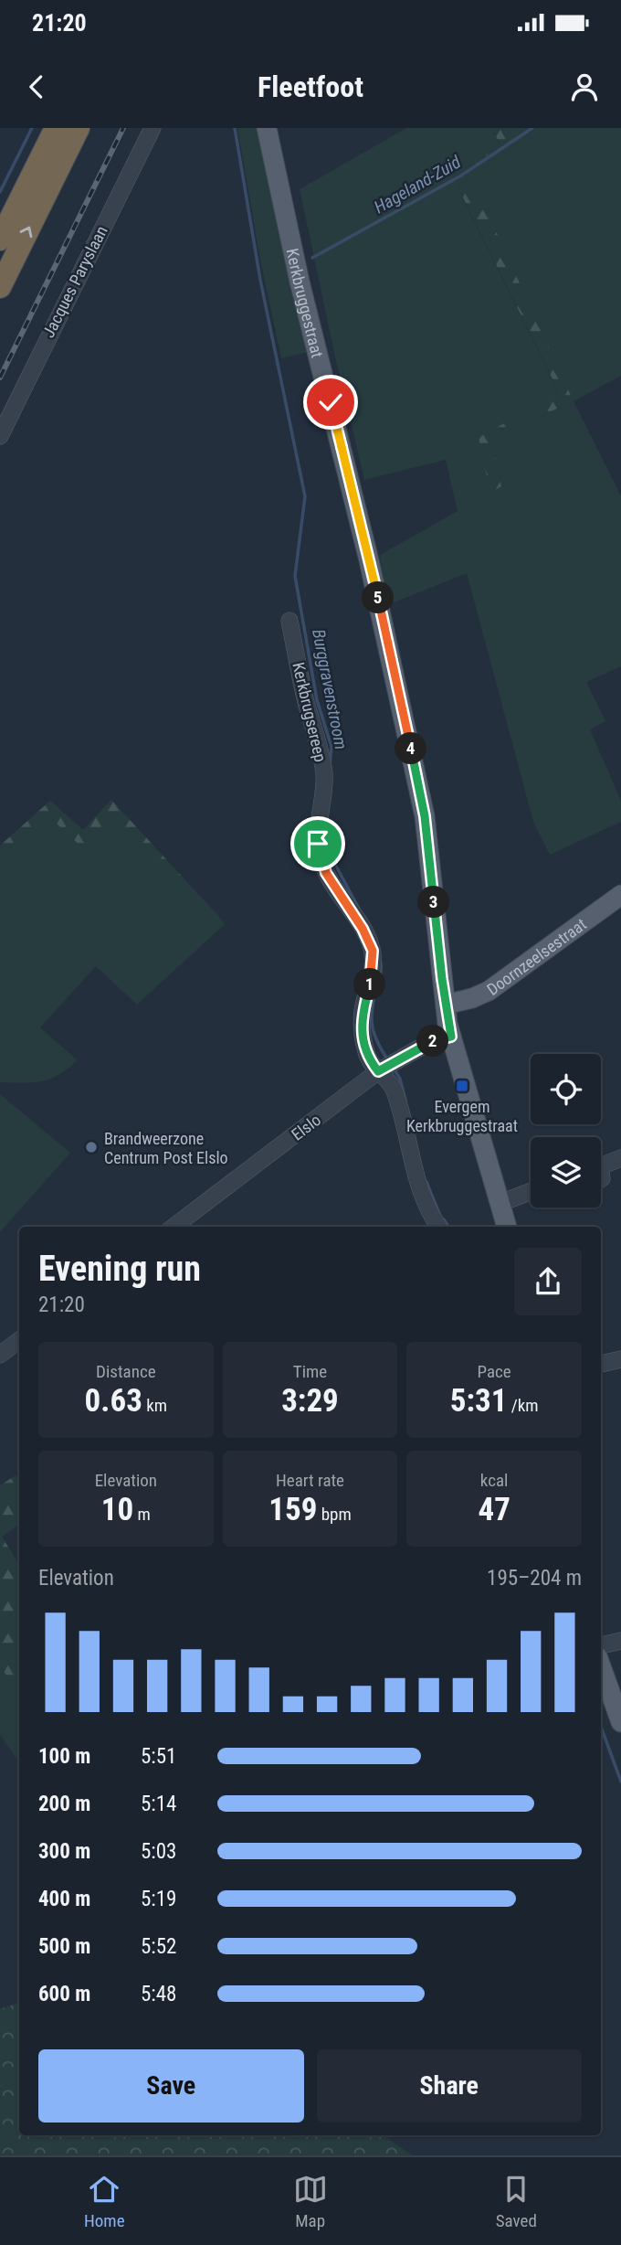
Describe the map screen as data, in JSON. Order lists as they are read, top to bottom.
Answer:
{
  "streets": {
    "main road": ["Kerkbruggestraat", "Doornzeelsestraat"],
    "street": ["Jacques Paryslaan", "Kerkbrugsereep", "Elslo"]
  },
  "crossings": [
    ["Kerkbruggestraat", "Doornzeelsestraat"],
    ["Kerkbruggestraat", "Elslo"],
    ["Kerkbrugsereep", "Elslo"]
  ],
  "water": ["Hageland-Zuid", "Burggravenstroom"],
  "places": {
    "transit": ["Evergem Kerkbruggestraat"],
    "other": ["Brandweerzone Centrum Post Elslo"]
  },
  "page": {
    "status": "21:20",
    "header": "Fleetfoot",
    "pins": [
      "5",
      "4",
      "3",
      "1",
      "2"
    ],
    "heading": ["Evening run", "21:20"],
    "stats": [
      ["Distance", "0.63 km"],
      ["Time", "3:29"],
      ["Pace", "5:31 /km"],
      ["Elevation", "10 m"],
      ["Heart rate", "159 bpm"],
      ["kcal", "47"]
    ],
    "chart": ["Elevation", "195–204 m"],
    "list": [
      {
        "name": "100 m",
        "note": "5:51"
      },
      {
        "name": "200 m",
        "note": "5:14"
      },
      {
        "name": "300 m",
        "note": "5:03"
      },
      {
        "name": "400 m",
        "note": "5:19"
      },
      {
        "name": "500 m",
        "note": "5:52"
      },
      {
        "name": "600 m",
        "note": "5:48"
      }
    ],
    "buttons": ["Save", "Share"],
    "tabs": ["Home", "Map", "Saved"]
  }
}
